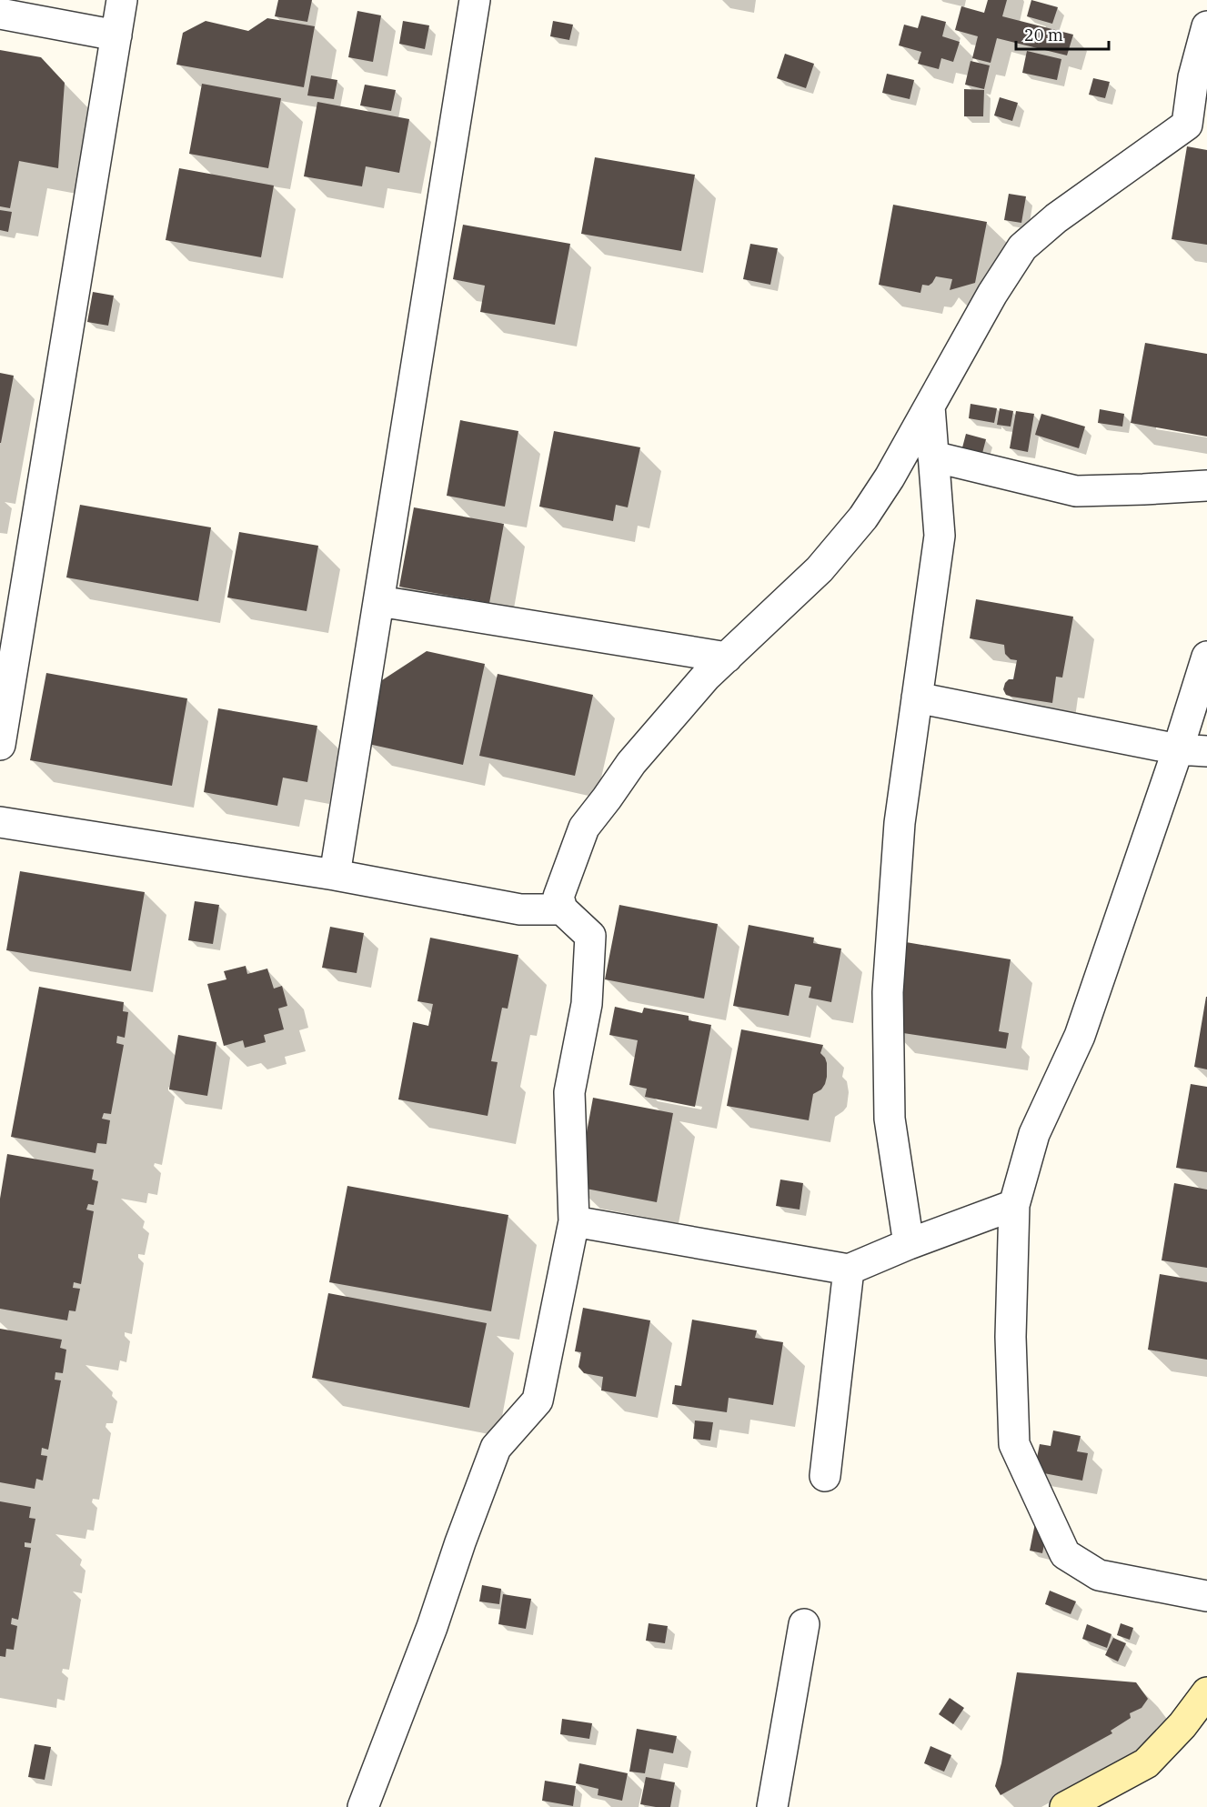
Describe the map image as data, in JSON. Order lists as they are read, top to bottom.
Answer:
{
  "scale_bar": "20 m"
}
